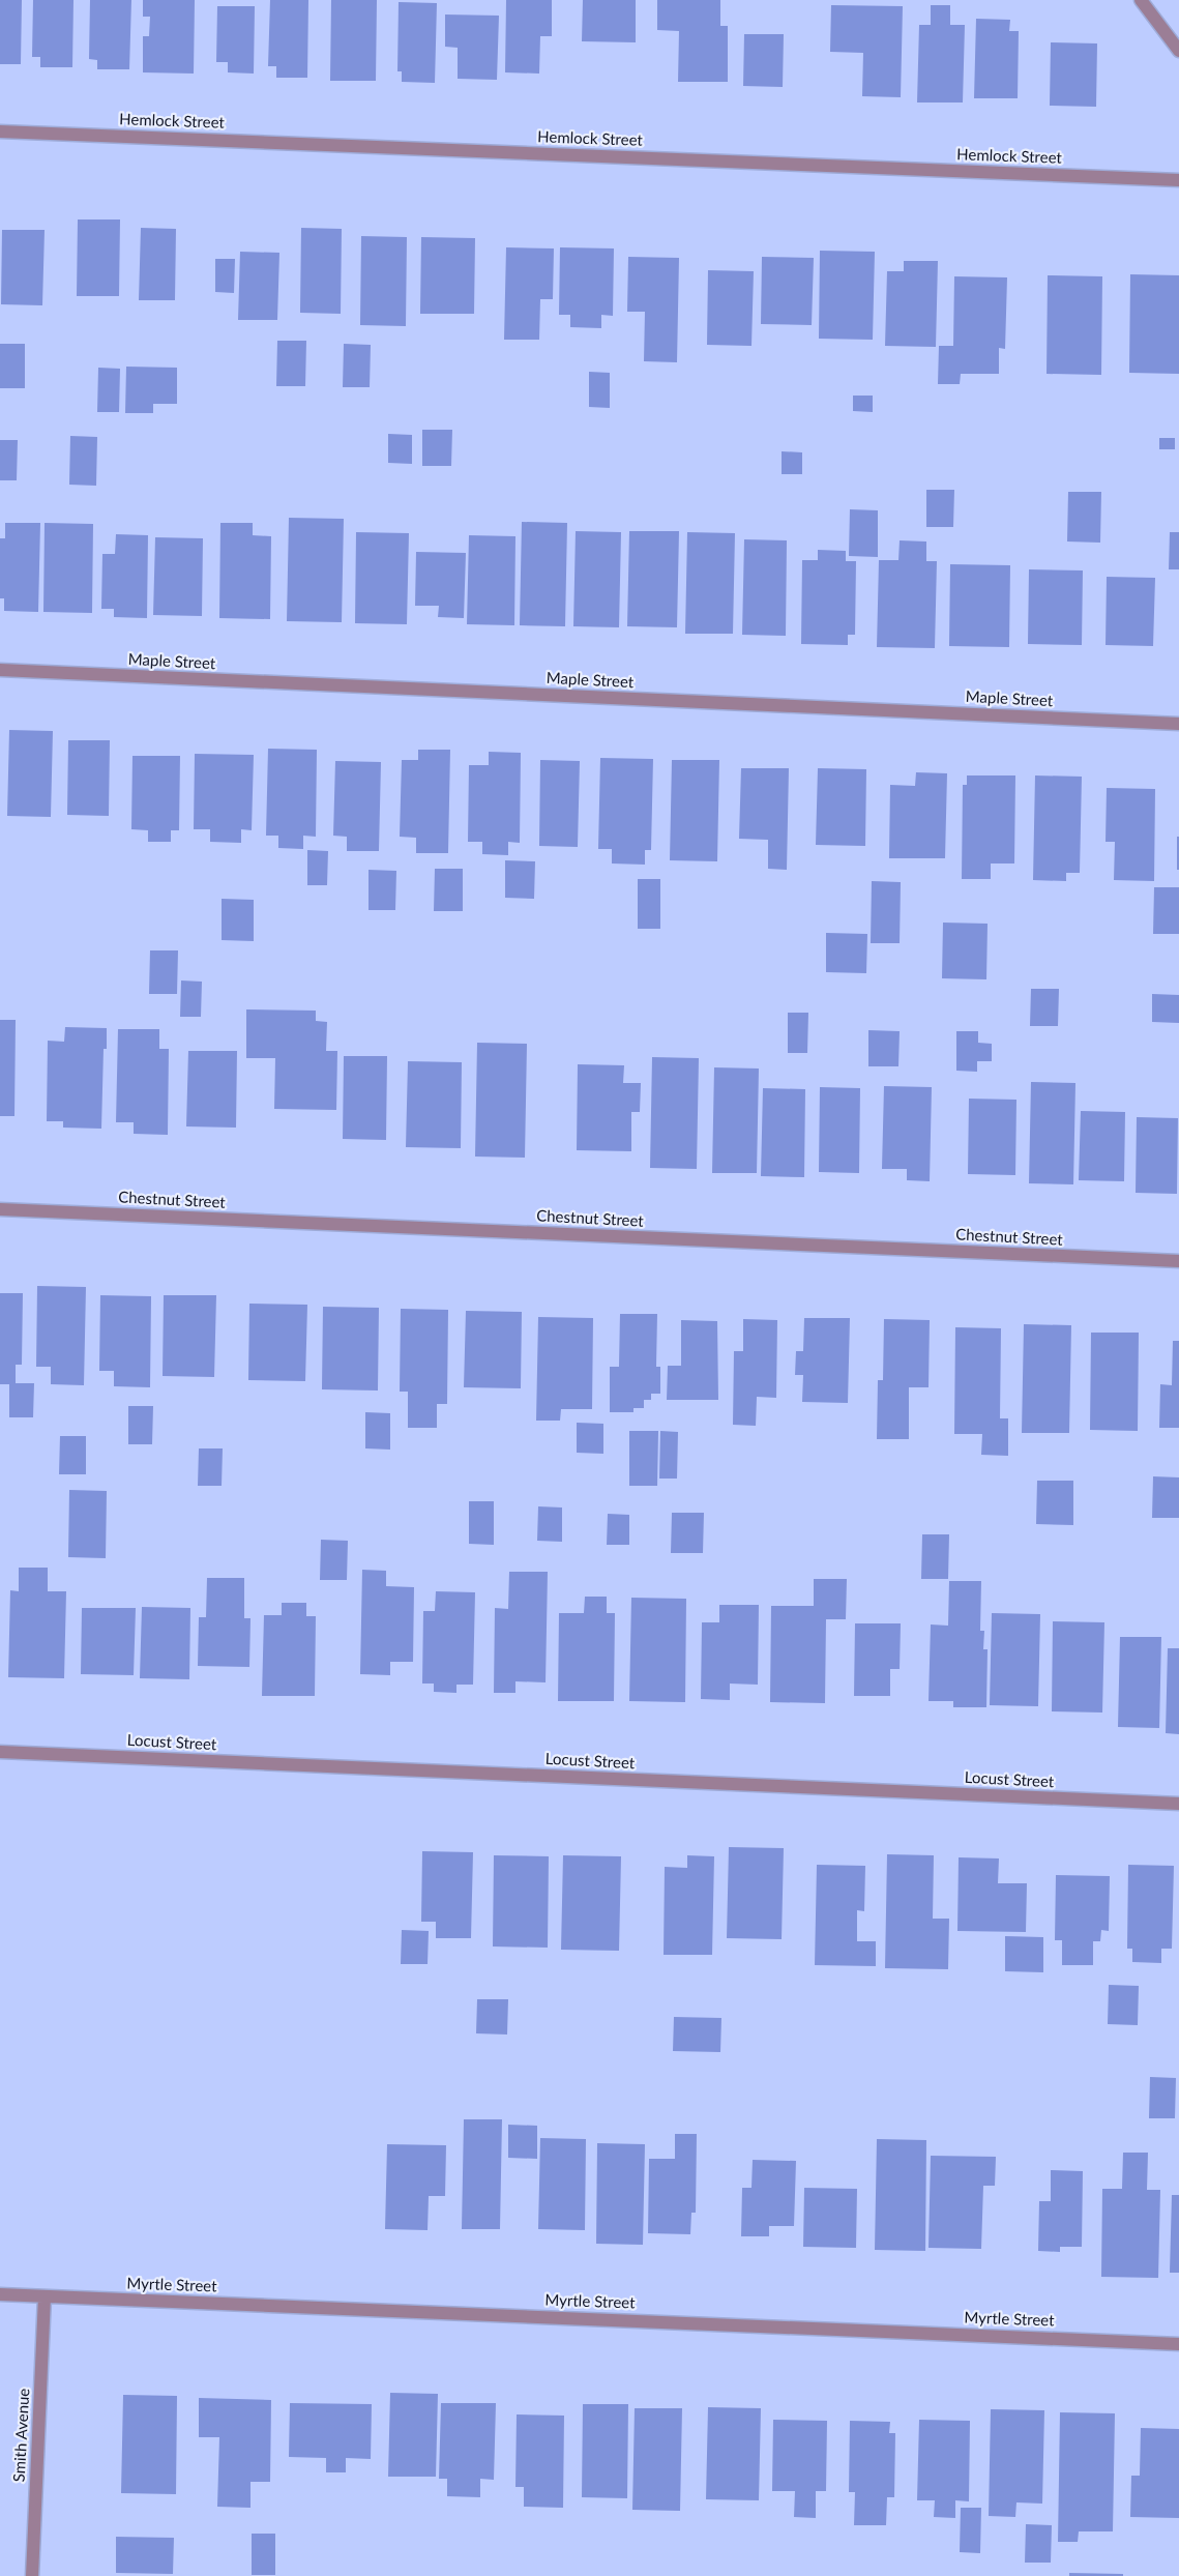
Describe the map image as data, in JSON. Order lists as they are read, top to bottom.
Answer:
{
  "streets": {
    "street": [
      "Hemlock Street",
      "Maple Street",
      "Chestnut Street",
      "Locust Street",
      "Myrtle Street",
      "Smith Avenue"
    ]
  },
  "crossings": [
    ["Myrtle Street", "Smith Avenue"]
  ]
}
